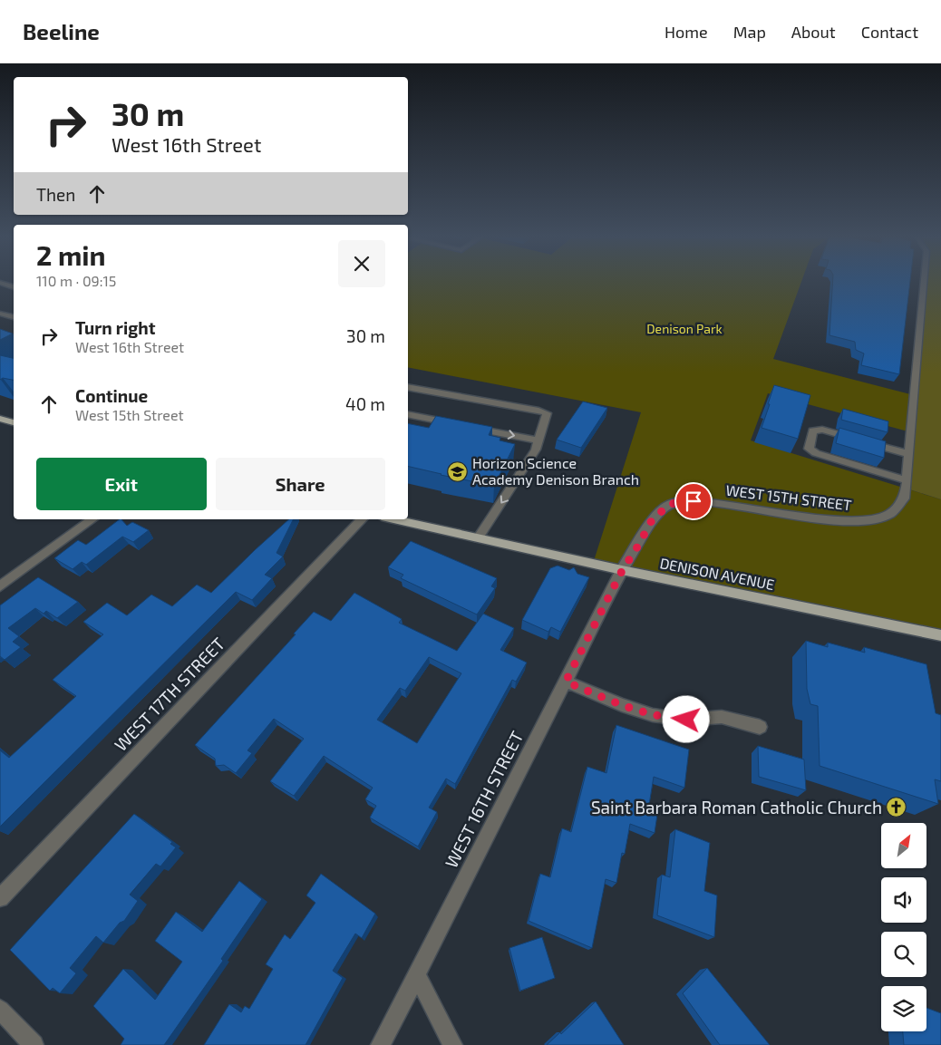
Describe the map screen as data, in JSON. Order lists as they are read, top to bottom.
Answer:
{
  "streets": {
    "main road": ["DENISON AVENUE"],
    "street": ["WEST 15TH STREET", "WEST 17TH STREET", "WEST 16TH STREET"]
  },
  "crossings": [
    ["WEST 15TH STREET", "DENISON AVENUE"],
    ["WEST 15TH STREET", "WEST 16TH STREET"],
    ["DENISON AVENUE", "WEST 16TH STREET"]
  ],
  "parks": ["Denison Park"],
  "places": {
    "school or university": ["Horizon Science Academy Denison Branch"],
    "church": ["Saint Barbara Roman Catholic Church"]
  },
  "north": "top right",
  "page": {
    "header": "Beeline",
    "nav": [
      "Home",
      "Map",
      "About",
      "Contact"
    ],
    "turn": ["30 m", "West 16th Street"],
    "then": "Then",
    "heading": ["2 min", "110 m · 09:15"],
    "list": [
      {
        "name": "Turn right",
        "note": "West 16th Street",
        "value": "30 m"
      },
      {
        "name": "Continue",
        "note": "West 15th Street",
        "value": "40 m"
      }
    ],
    "buttons": ["Exit", "Share"]
  }
}
